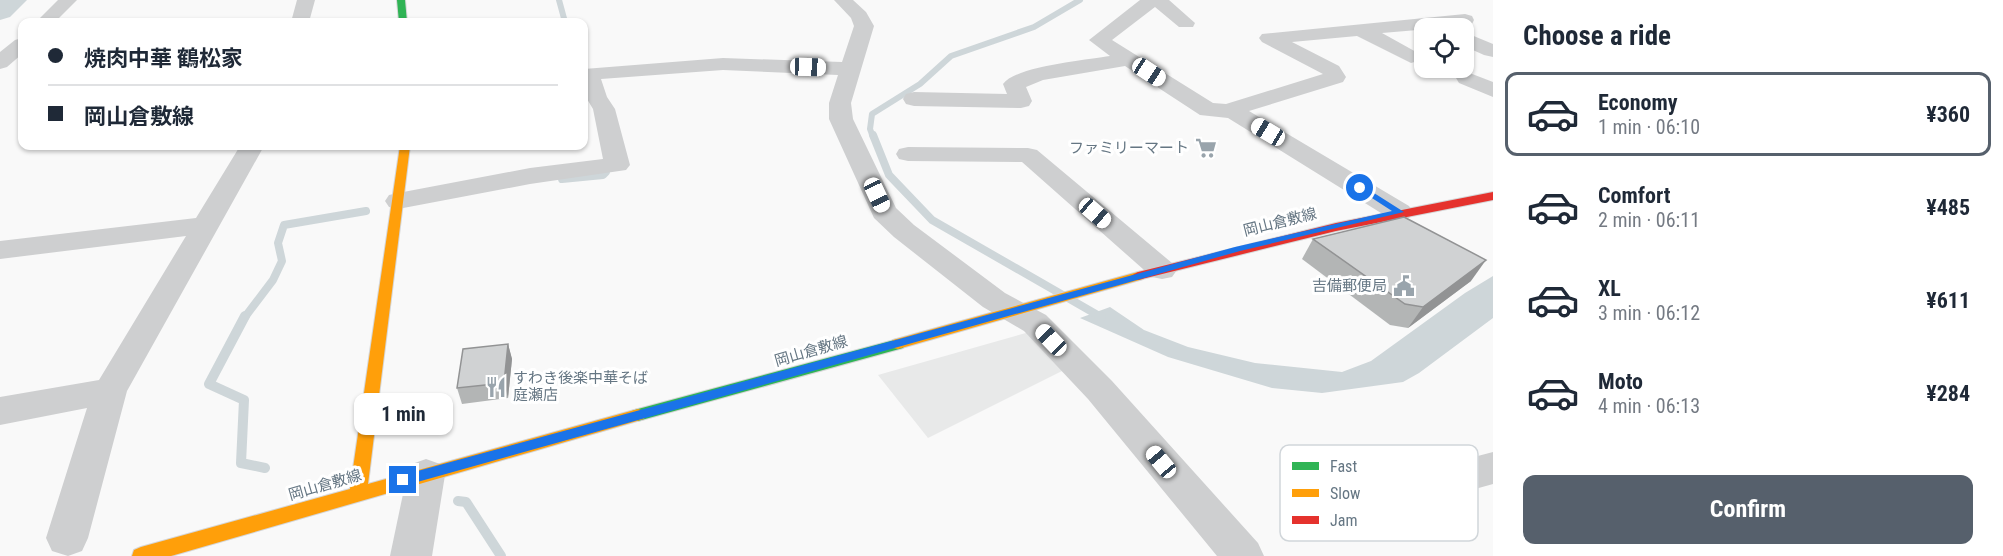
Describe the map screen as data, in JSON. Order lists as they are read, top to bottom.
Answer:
{
  "streets": {
    "main road": ["岡山倉敷線"]
  },
  "places": {
    "supermarket": ["ファミリーマート"],
    "public building": ["吉備郵便局"],
    "restaurant": ["すわき後楽中華そば 庭瀬店"]
  },
  "legend": ["Fast", "Slow", "Jam"],
  "page": {
    "heading": "Choose a ride",
    "banner": ["焼肉中華 鶴松家", "岡山倉敷線"],
    "list": [
      {
        "name": "Economy",
        "note": "1 min · 06:10",
        "value": "¥360"
      },
      {
        "name": "Comfort",
        "note": "2 min · 06:11",
        "value": "¥485"
      },
      {
        "name": "XL",
        "note": "3 min · 06:12",
        "value": "¥611"
      },
      {
        "name": "Moto",
        "note": "4 min · 06:13",
        "value": "¥284"
      }
    ],
    "bubble": "1 min",
    "buttons": "Confirm"
  }
}
